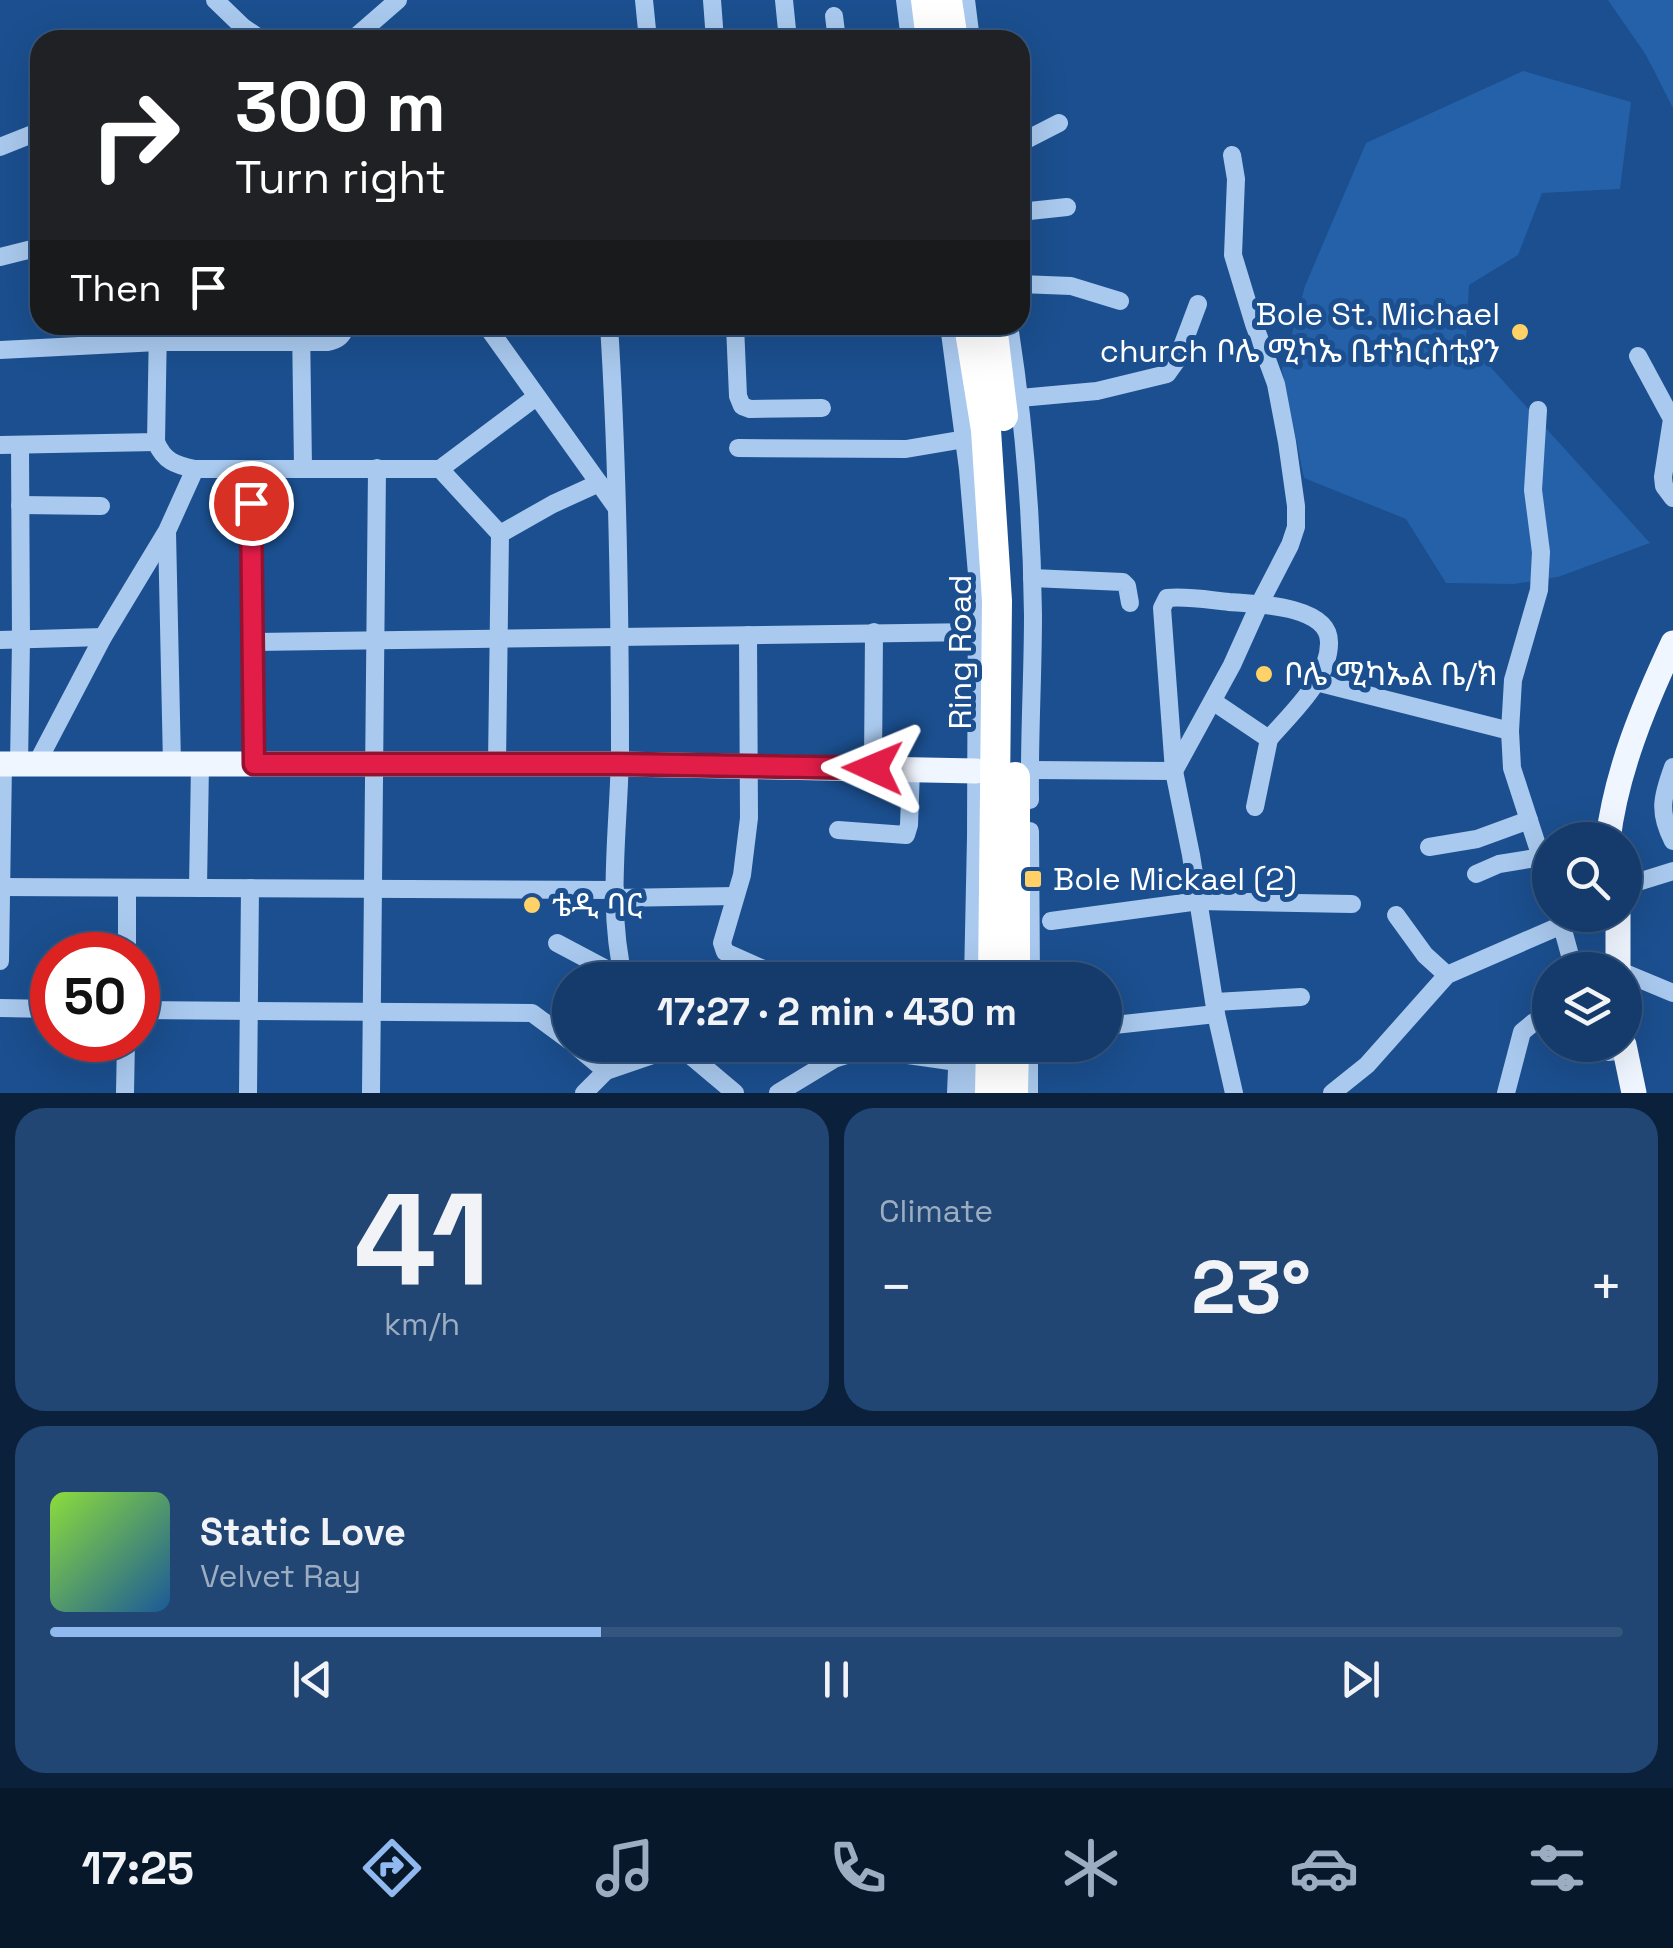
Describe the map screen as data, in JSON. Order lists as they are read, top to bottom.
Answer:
{
  "streets": {
    "highway": ["Ring Road"]
  },
  "places": {
    "other": ["Bole St. Michael church ቦሌ ሚካኤ ቤተክርስቲያን", "ቦሌ ሚካኤል ቤ/ክ", "ቴዲ ባር"],
    "transit": ["Bole Mickael (2)"]
  },
  "page": {
    "turn": ["300 m", "Turn right"],
    "then": "Then",
    "limit": "50",
    "trip": "17:27 · 2 min · 430 m",
    "tile": [
      ["41", "km/h"],
      "Climate"
    ],
    "heat": ["−", "23°", "+"],
    "song": ["Static Love", "Velvet Ray"],
    "tabs": "17:25"
  }
}
